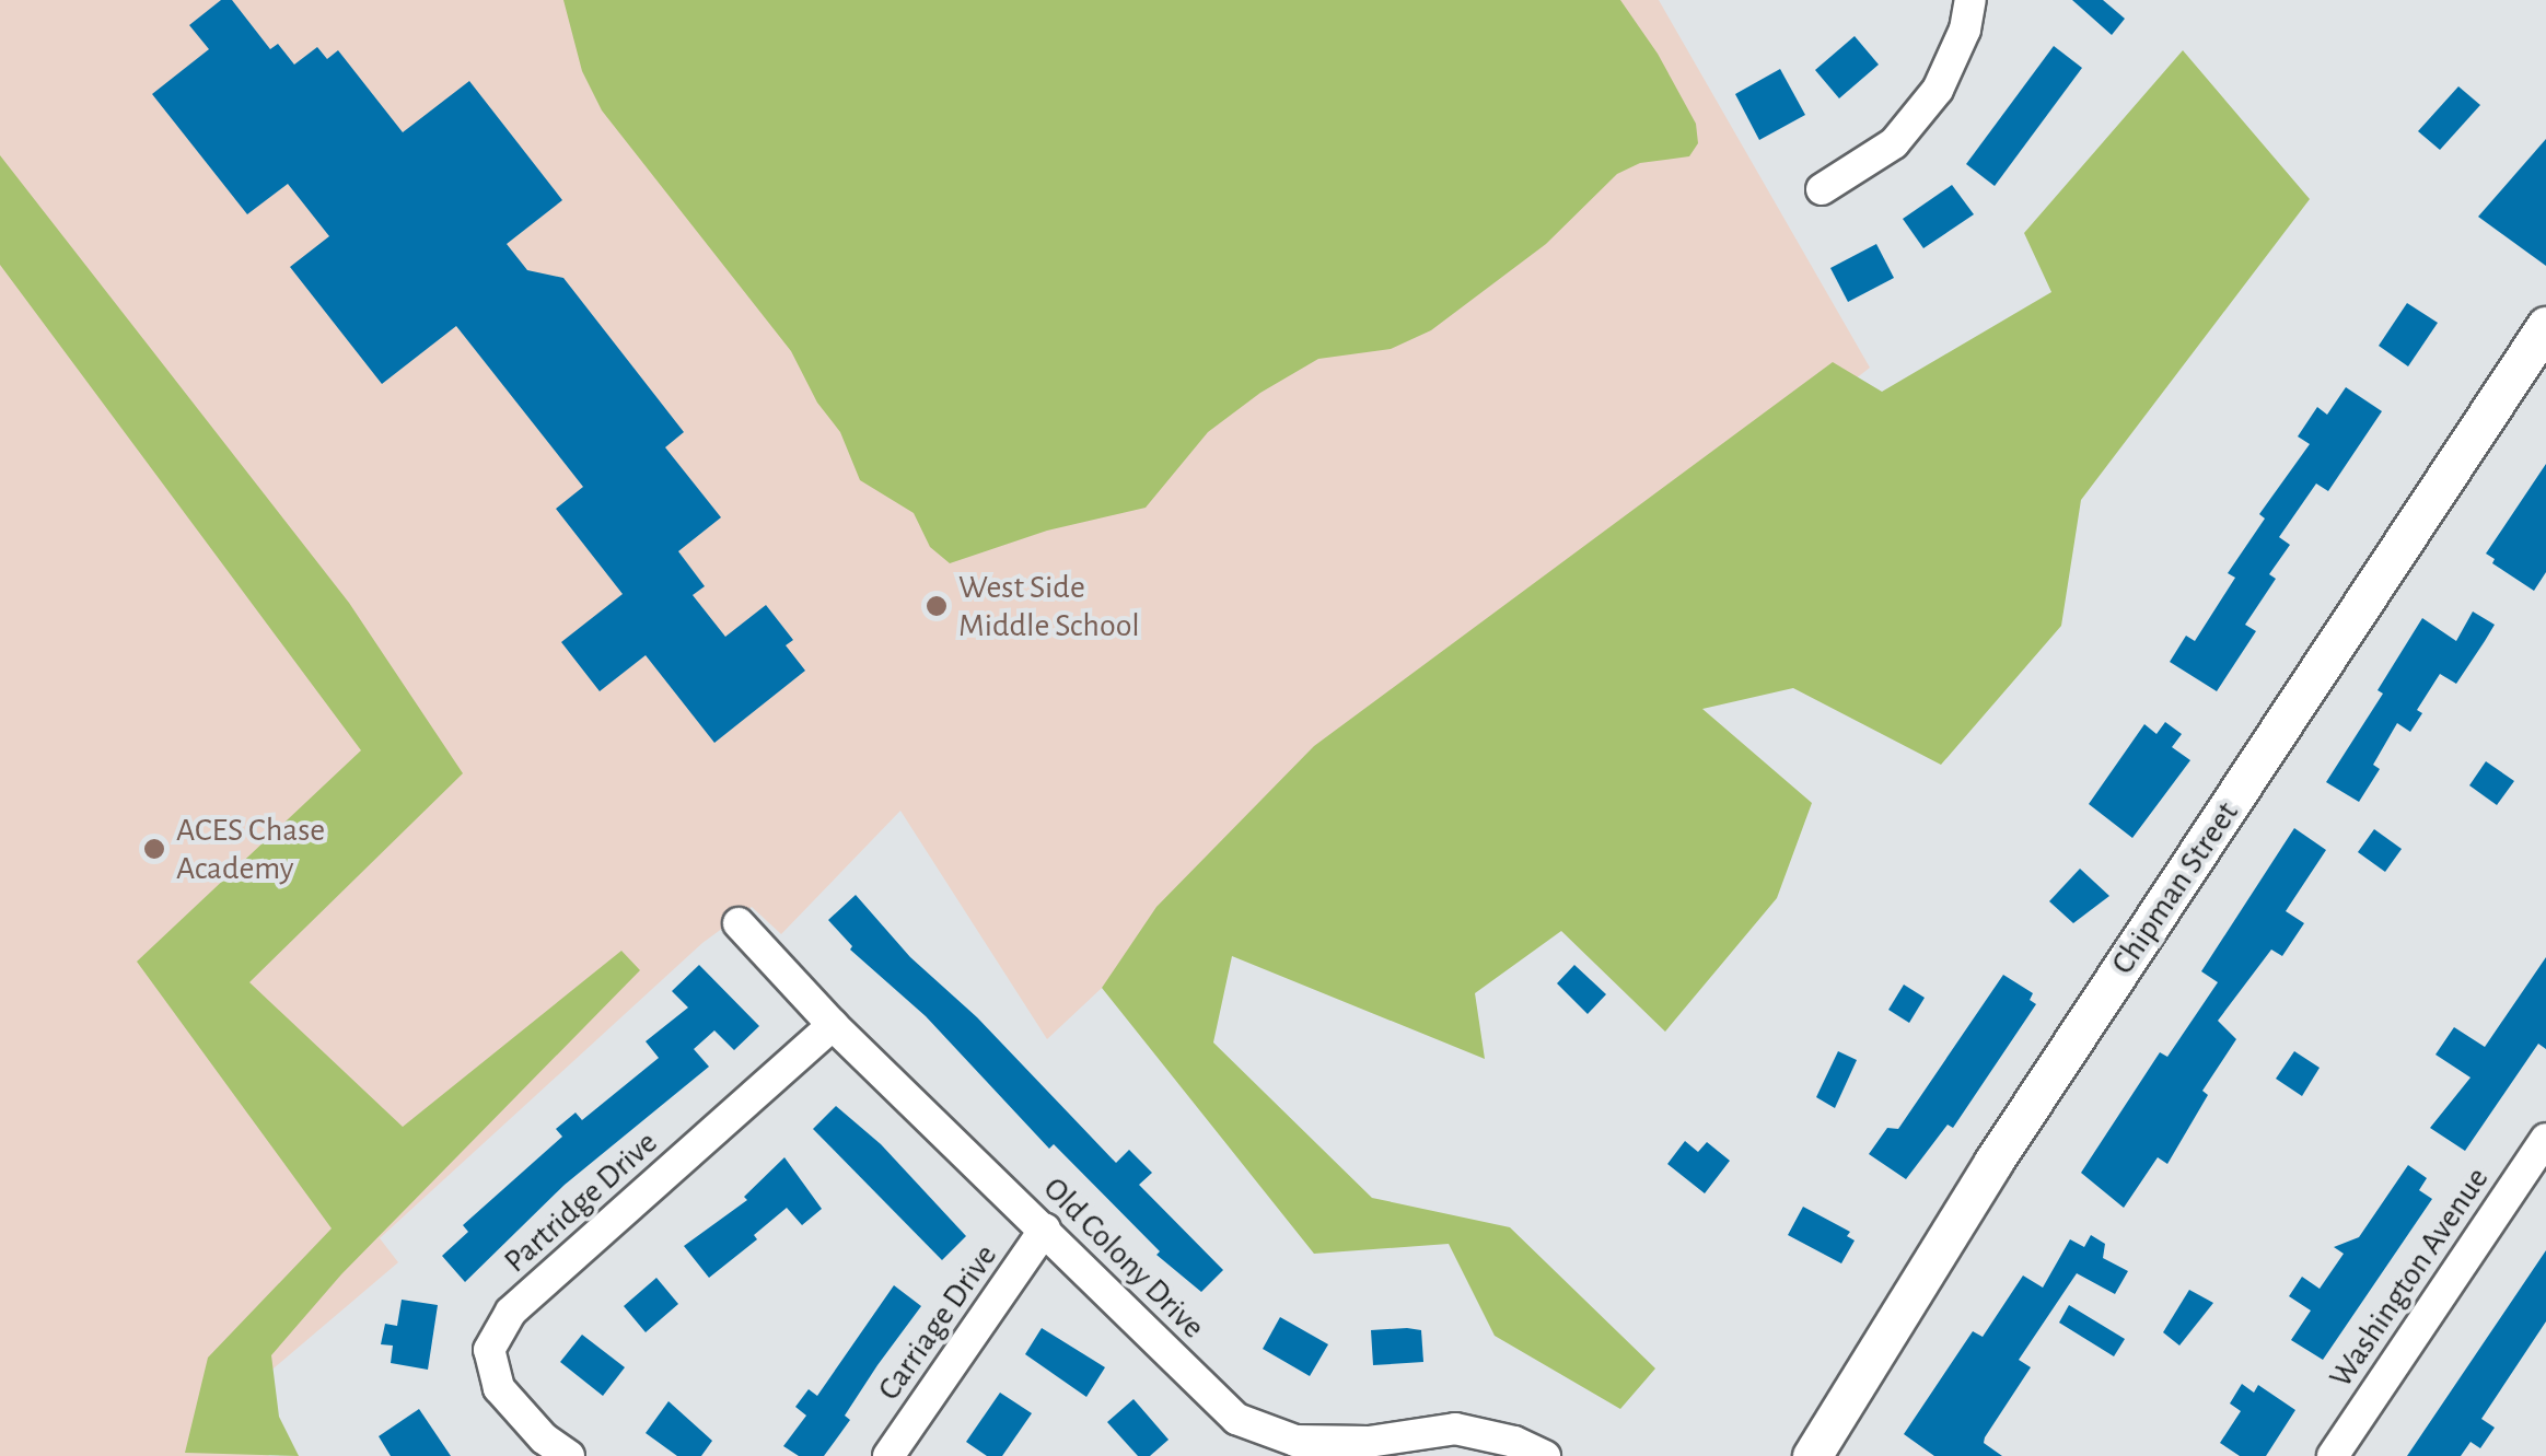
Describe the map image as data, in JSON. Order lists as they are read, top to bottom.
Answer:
{
  "streets": {
    "street": [
      "Chipman Street",
      "Partridge Drive",
      "Old Colony Drive",
      "Washington Avenue",
      "Carriage Drive"
    ]
  },
  "crossings": [
    ["Partridge Drive", "Old Colony Drive"],
    ["Old Colony Drive", "Carriage Drive"]
  ],
  "places": ["West Side Middle School", "ACES Chase Academy"]
}
